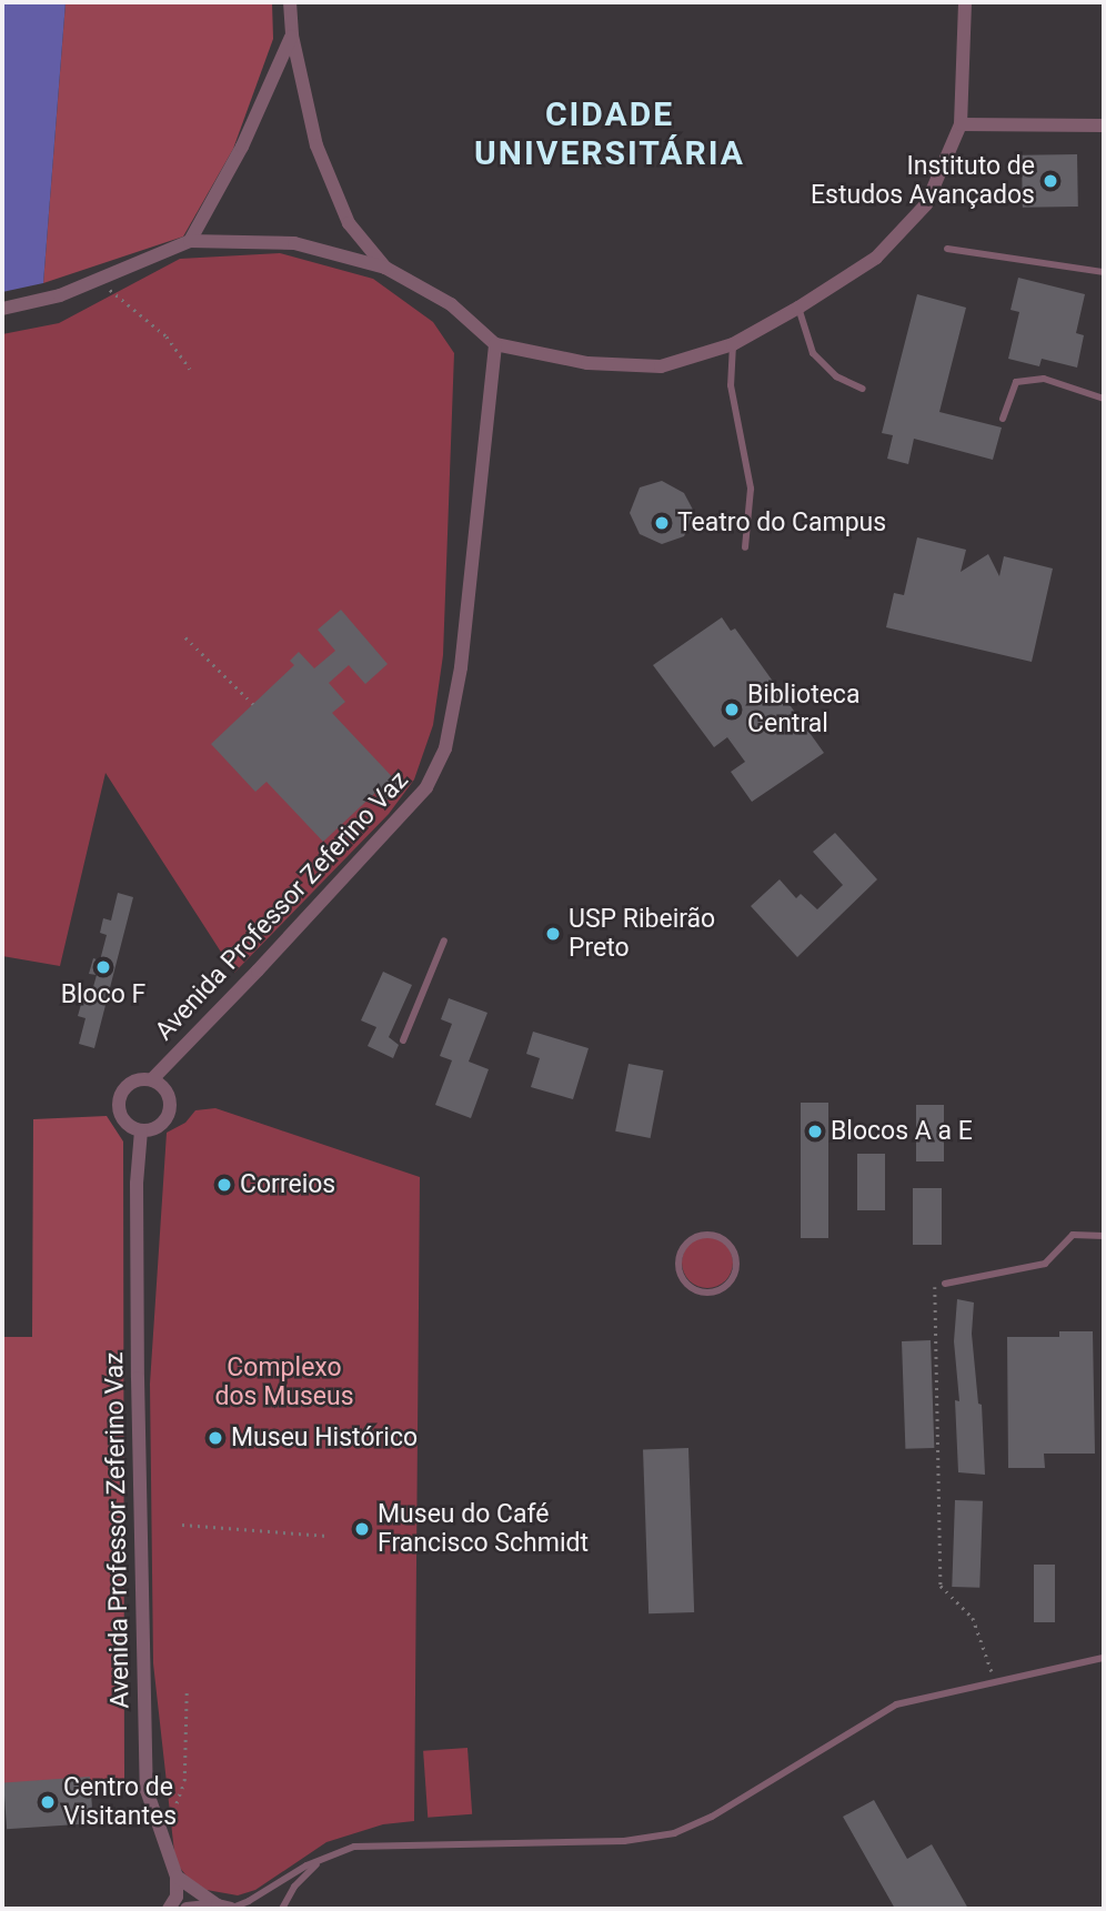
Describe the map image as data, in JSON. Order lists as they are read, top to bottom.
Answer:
{
  "streets": {
    "street": ["Avenida Professor Zeferino Vaz"]
  },
  "districts": ["CIDADE UNIVERSITÁRIA"],
  "parks": ["Complexo dos Museus"],
  "places": [
    "Instituto de Estudos Avançados",
    "Teatro do Campus",
    "Biblioteca Central",
    "USP Ribeirão Preto",
    "Bloco F",
    "Blocos A a E",
    "Correios",
    "Museu Histórico",
    "Museu do Café Francisco Schmidt",
    "Centro de Visitantes"
  ]
}
